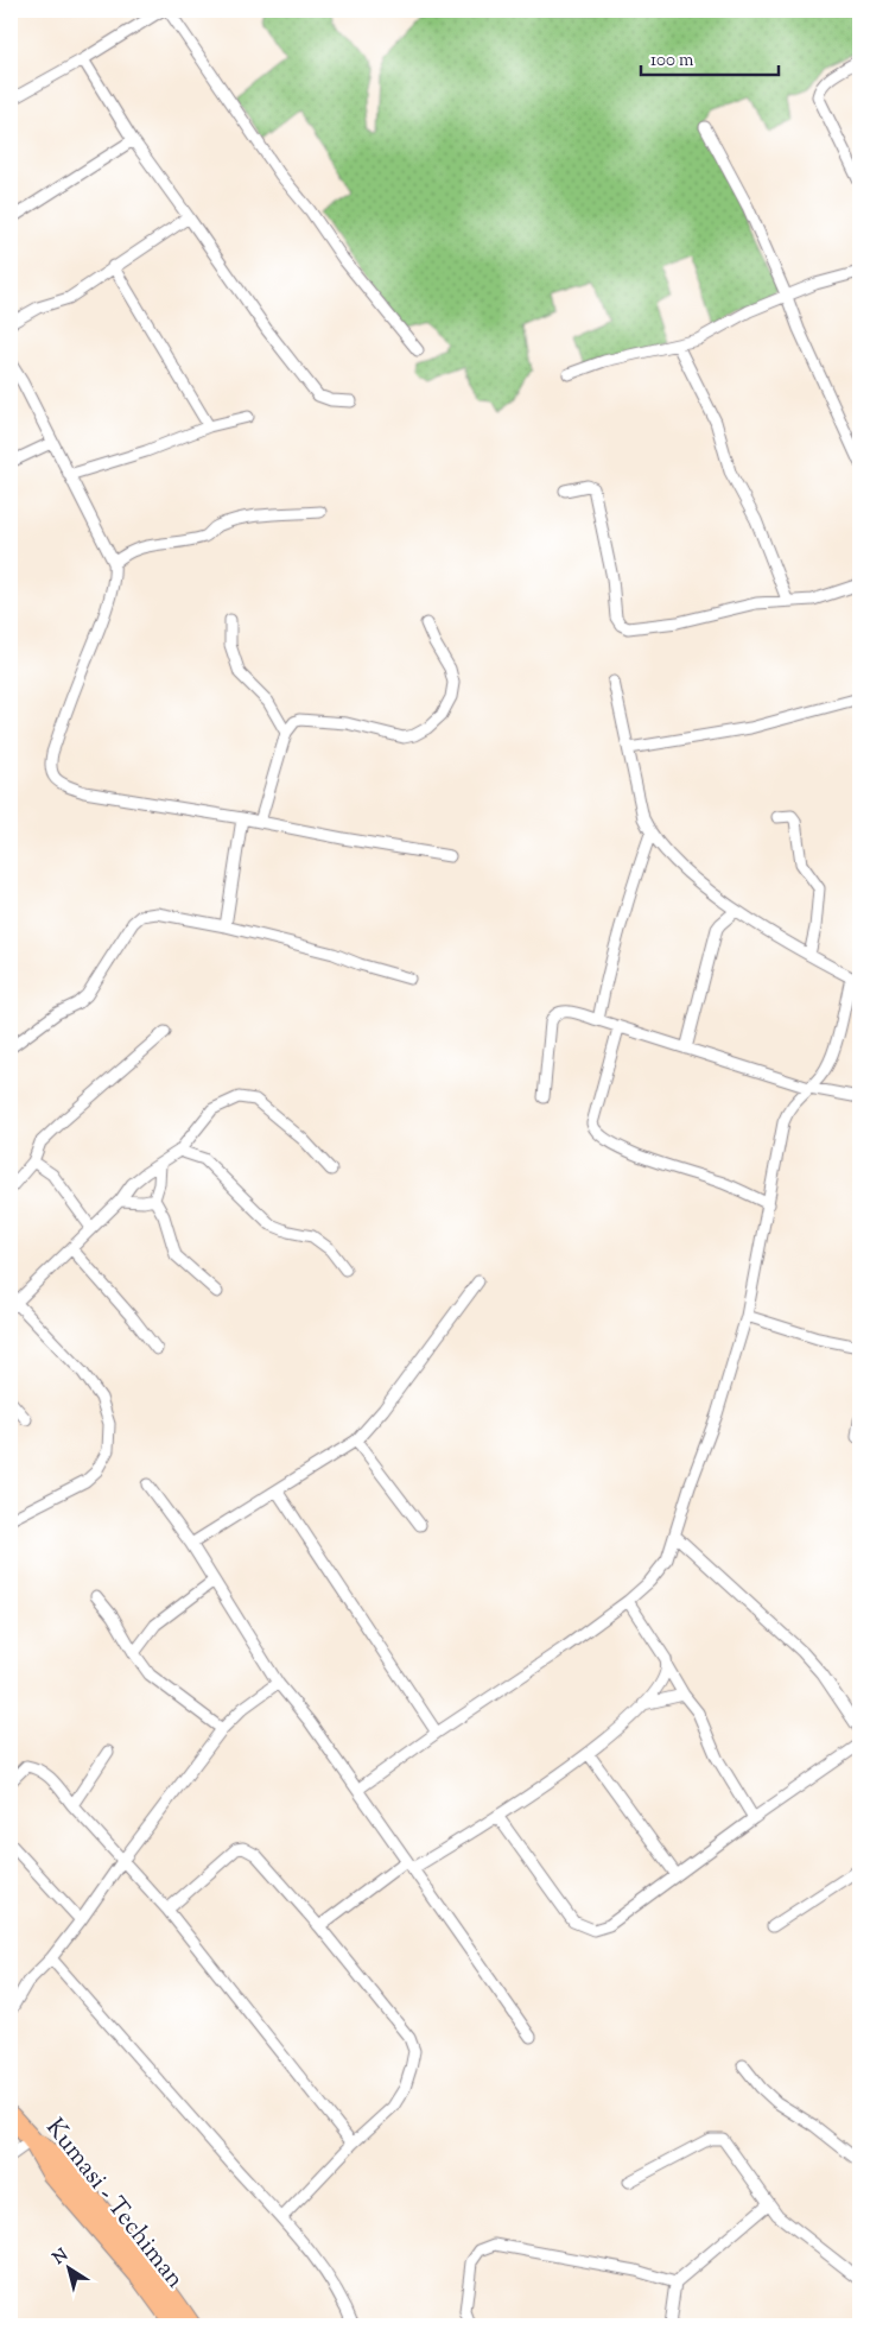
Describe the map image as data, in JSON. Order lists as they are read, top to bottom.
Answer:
{
  "streets": {
    "highway": ["Kumasi - Techiman"]
  },
  "scale_bar": "100 m",
  "north": "top left"
}
